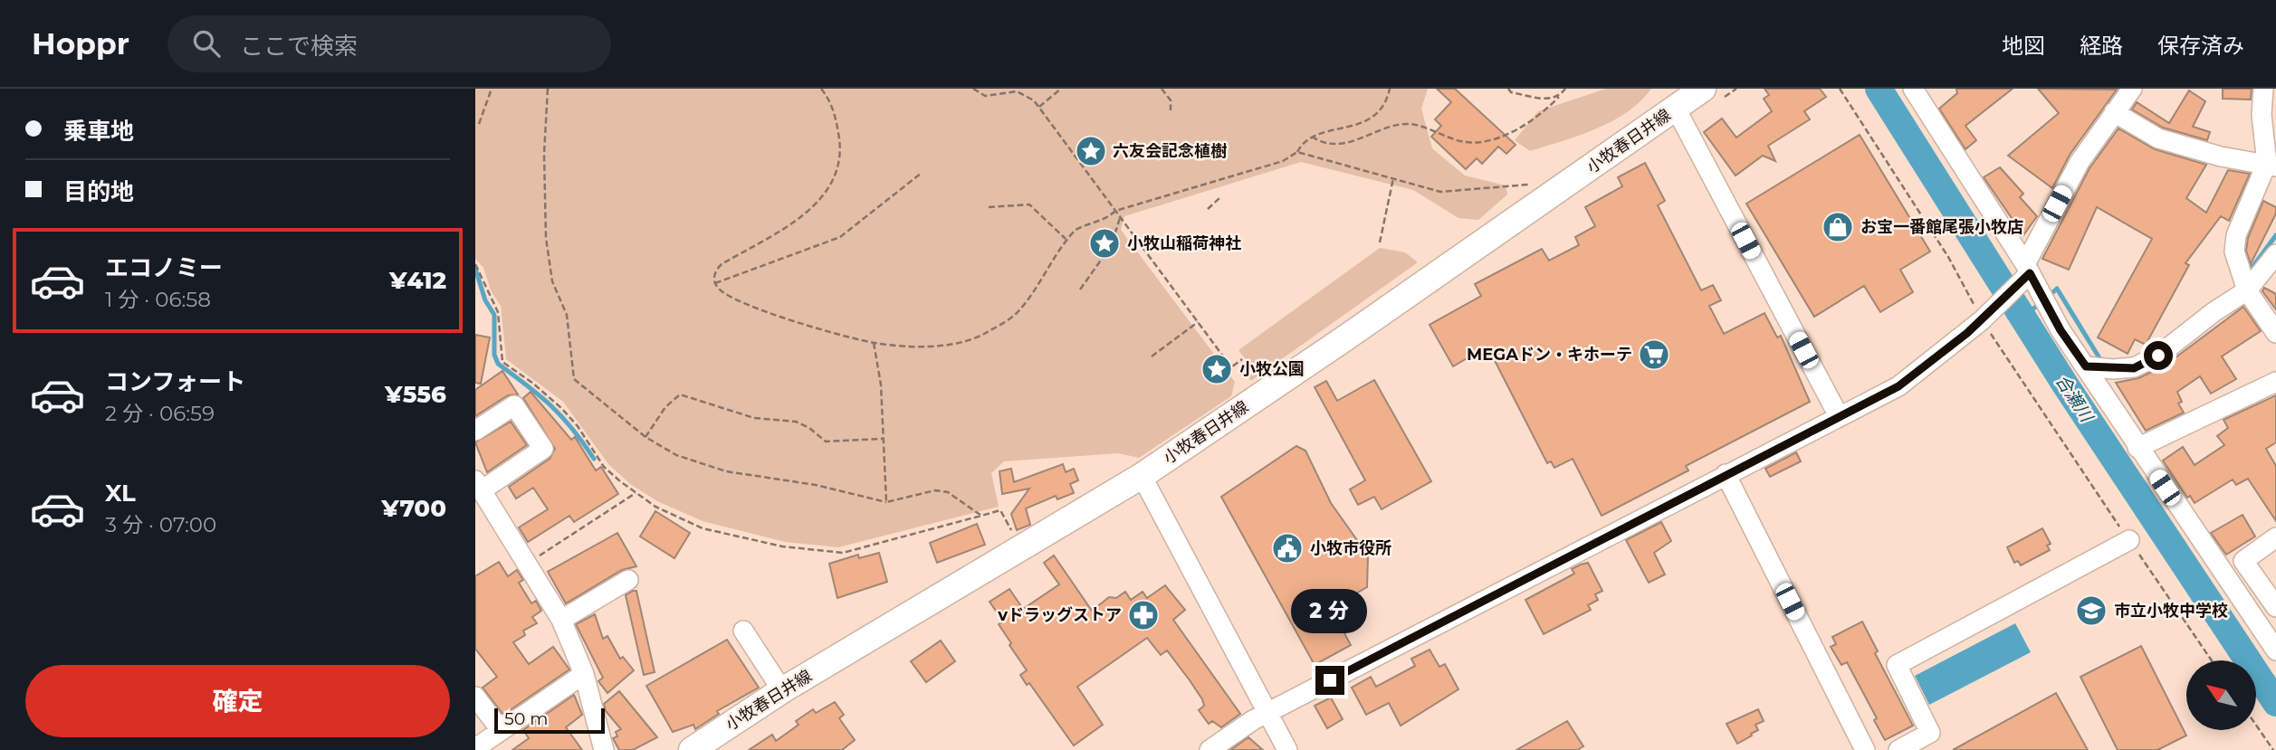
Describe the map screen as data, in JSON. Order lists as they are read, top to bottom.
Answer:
{
  "streets": {
    "main road": ["小牧春日井線"]
  },
  "water": ["合瀬川"],
  "places": {
    "place": ["六友会記念植樹", "小牧山稲荷神社", "小牧公園"],
    "shop": ["お宝一番館尾張小牧店"],
    "supermarket": ["MEGAドン・キホーテ"],
    "public building": ["小牧市役所"],
    "school or university": ["市立小牧中学校"],
    "pharmacy": ["vドラッグストア"]
  },
  "scale_bar": "50 m",
  "north": "top left",
  "page": {
    "header": "Hoppr",
    "search": "ここで検索",
    "nav": ["地図", "経路", "保存済み"],
    "banner": ["乗車地", "目的地"],
    "list": [
      {
        "name": "エコノミー",
        "note": "1 分 · 06:58",
        "value": "¥412"
      },
      {
        "name": "コンフォート",
        "note": "2 分 · 06:59",
        "value": "¥556"
      },
      {
        "name": "XL",
        "note": "3 分 · 07:00",
        "value": "¥700"
      }
    ],
    "bubble": "2 分",
    "buttons": "確定",
    "scale": "50 m"
  }
}
